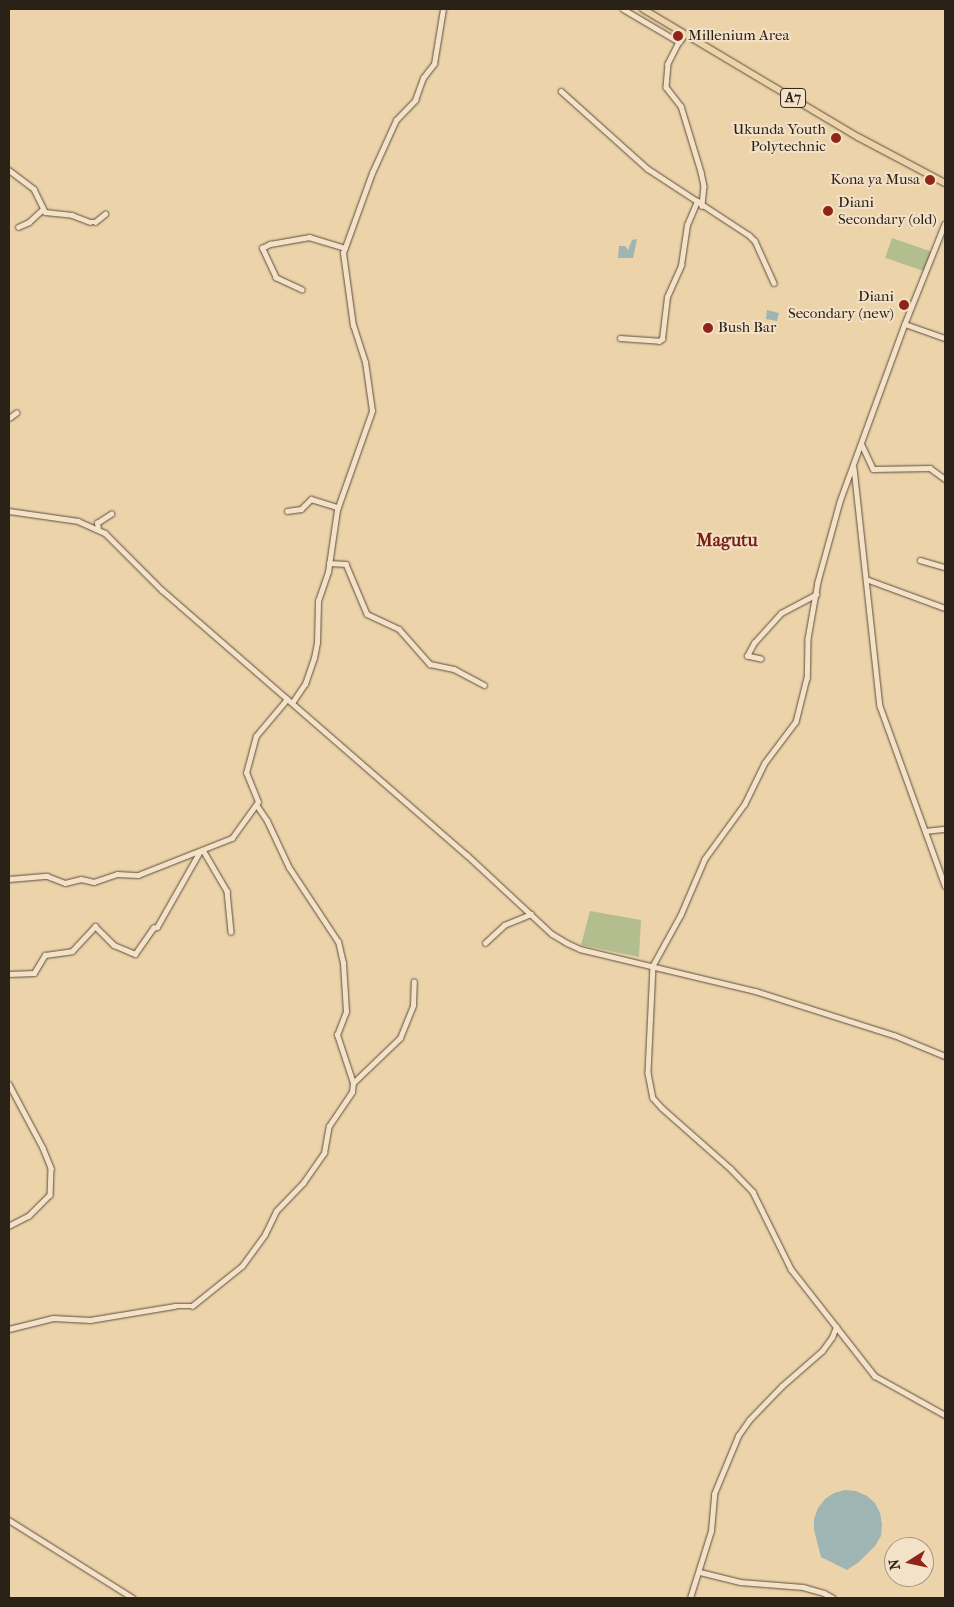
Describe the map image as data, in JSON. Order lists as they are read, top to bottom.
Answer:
{
  "streets": {
    "highway": ["A7"]
  },
  "districts": ["Magutu"],
  "places": [
    "Millenium Area",
    "Ukunda Youth Polytechnic",
    "Kona ya Musa",
    "Diani Secondary (old)",
    "Diani Secondary (new)",
    "Bush Bar"
  ],
  "north": "left"
}
